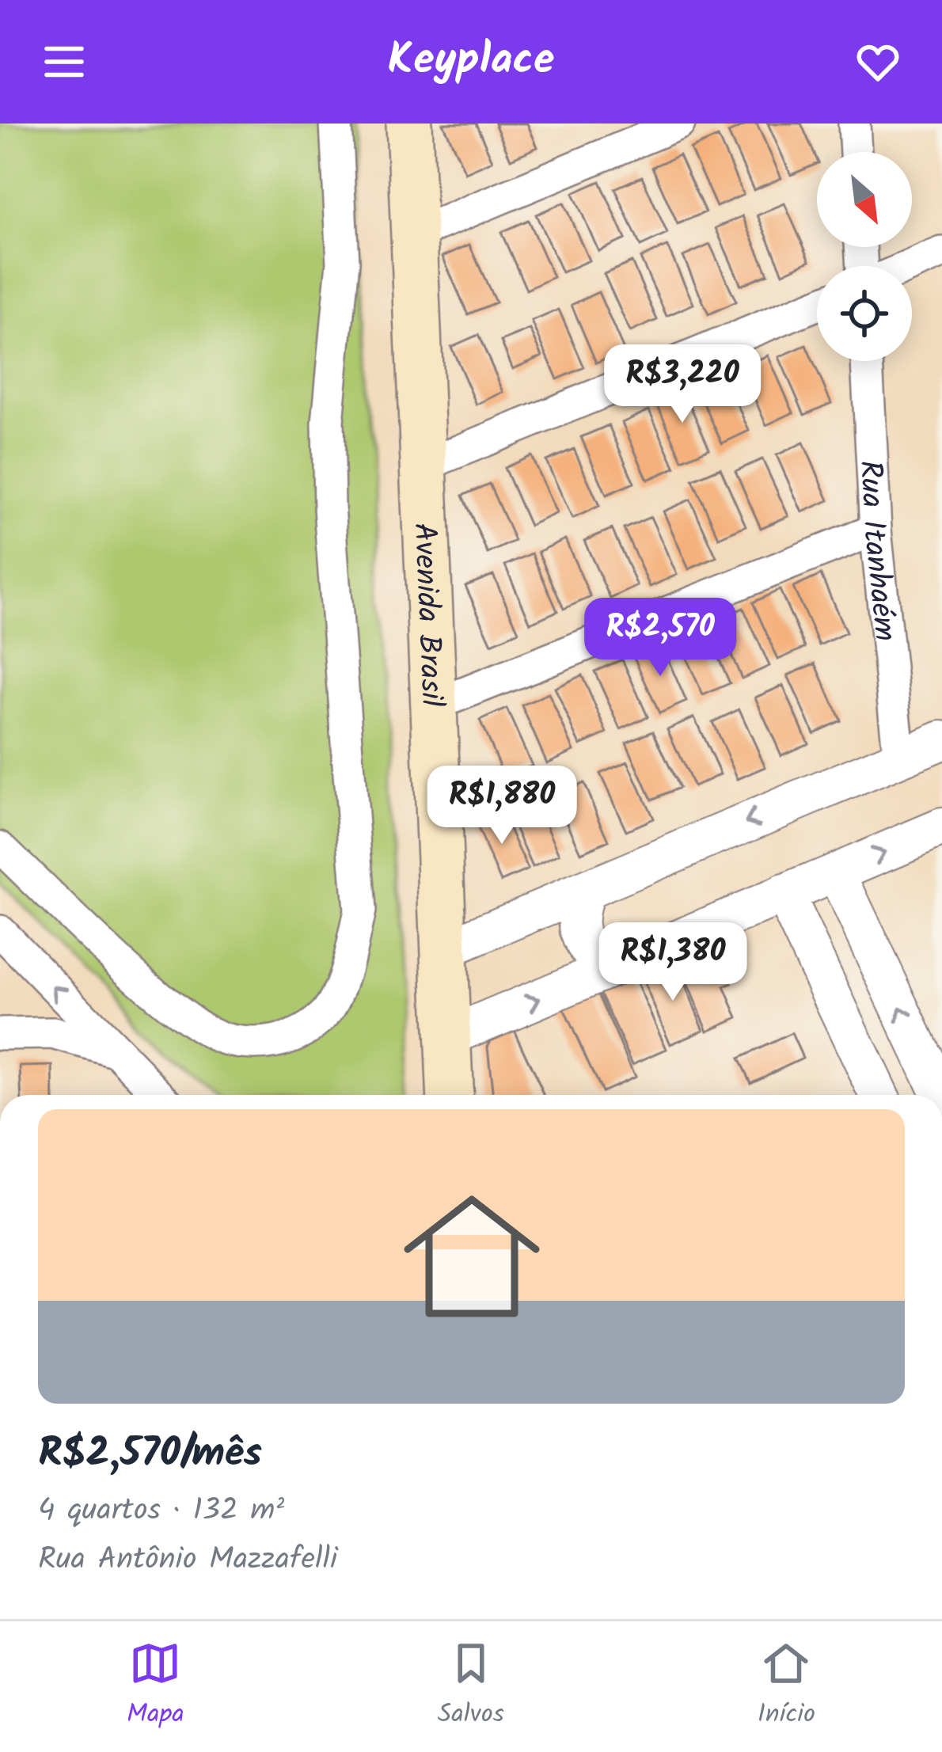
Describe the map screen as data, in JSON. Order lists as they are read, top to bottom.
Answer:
{
  "streets": {
    "main road": ["Avenida Brasil"],
    "street": ["Rua Itanhaém"]
  },
  "north": "bottom right",
  "page": {
    "header": "Keyplace",
    "price": [
      "R$3,220",
      "R$2,570",
      "R$1,880",
      "R$1,380"
    ],
    "list": [
      {
        "name": "R$2,570/mês",
        "note": "4 quartos · 132 m² · Rua Antônio Mazzafelli"
      }
    ],
    "tabs": ["Mapa", "Salvos", "Início"]
  }
}
